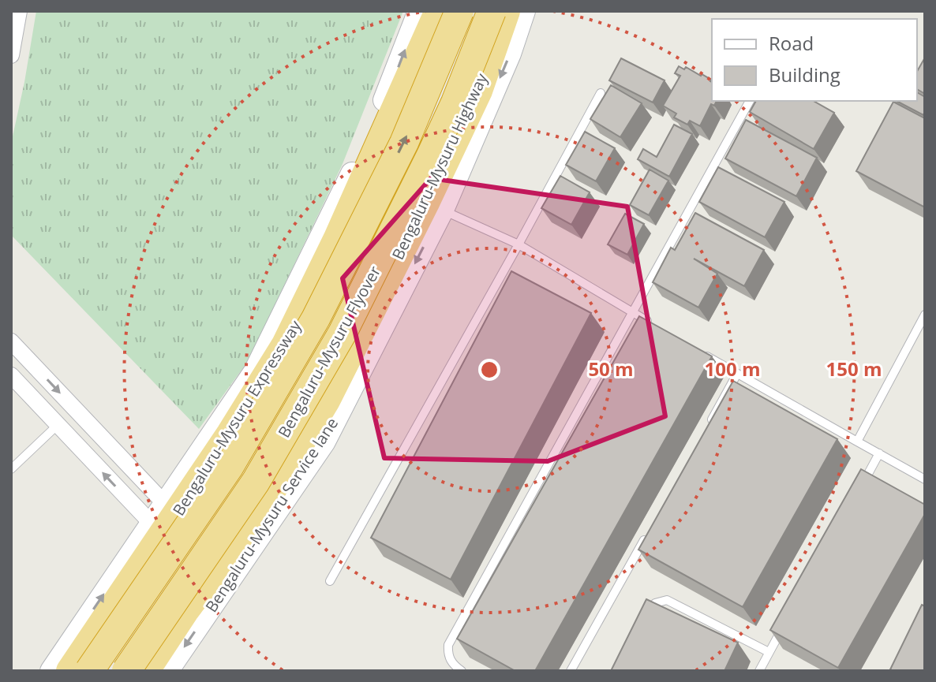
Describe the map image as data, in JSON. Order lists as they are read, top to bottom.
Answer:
{
  "streets": {
    "highway": ["Bengaluru-Mysuru Highway", "Bengaluru-Mysuru Flyover", "Bengaluru-Mysuru Expressway"],
    "street": ["Bengaluru-Mysuru Service lane"]
  },
  "crossings": [
    ["Bengaluru-Mysuru Highway", "Bengaluru-Mysuru Service lane"]
  ],
  "one_way": ["Bengaluru-Mysuru Service lane"],
  "legend": ["Road", "Building"],
  "rings": ["50 m", "100 m", "150 m"]
}
